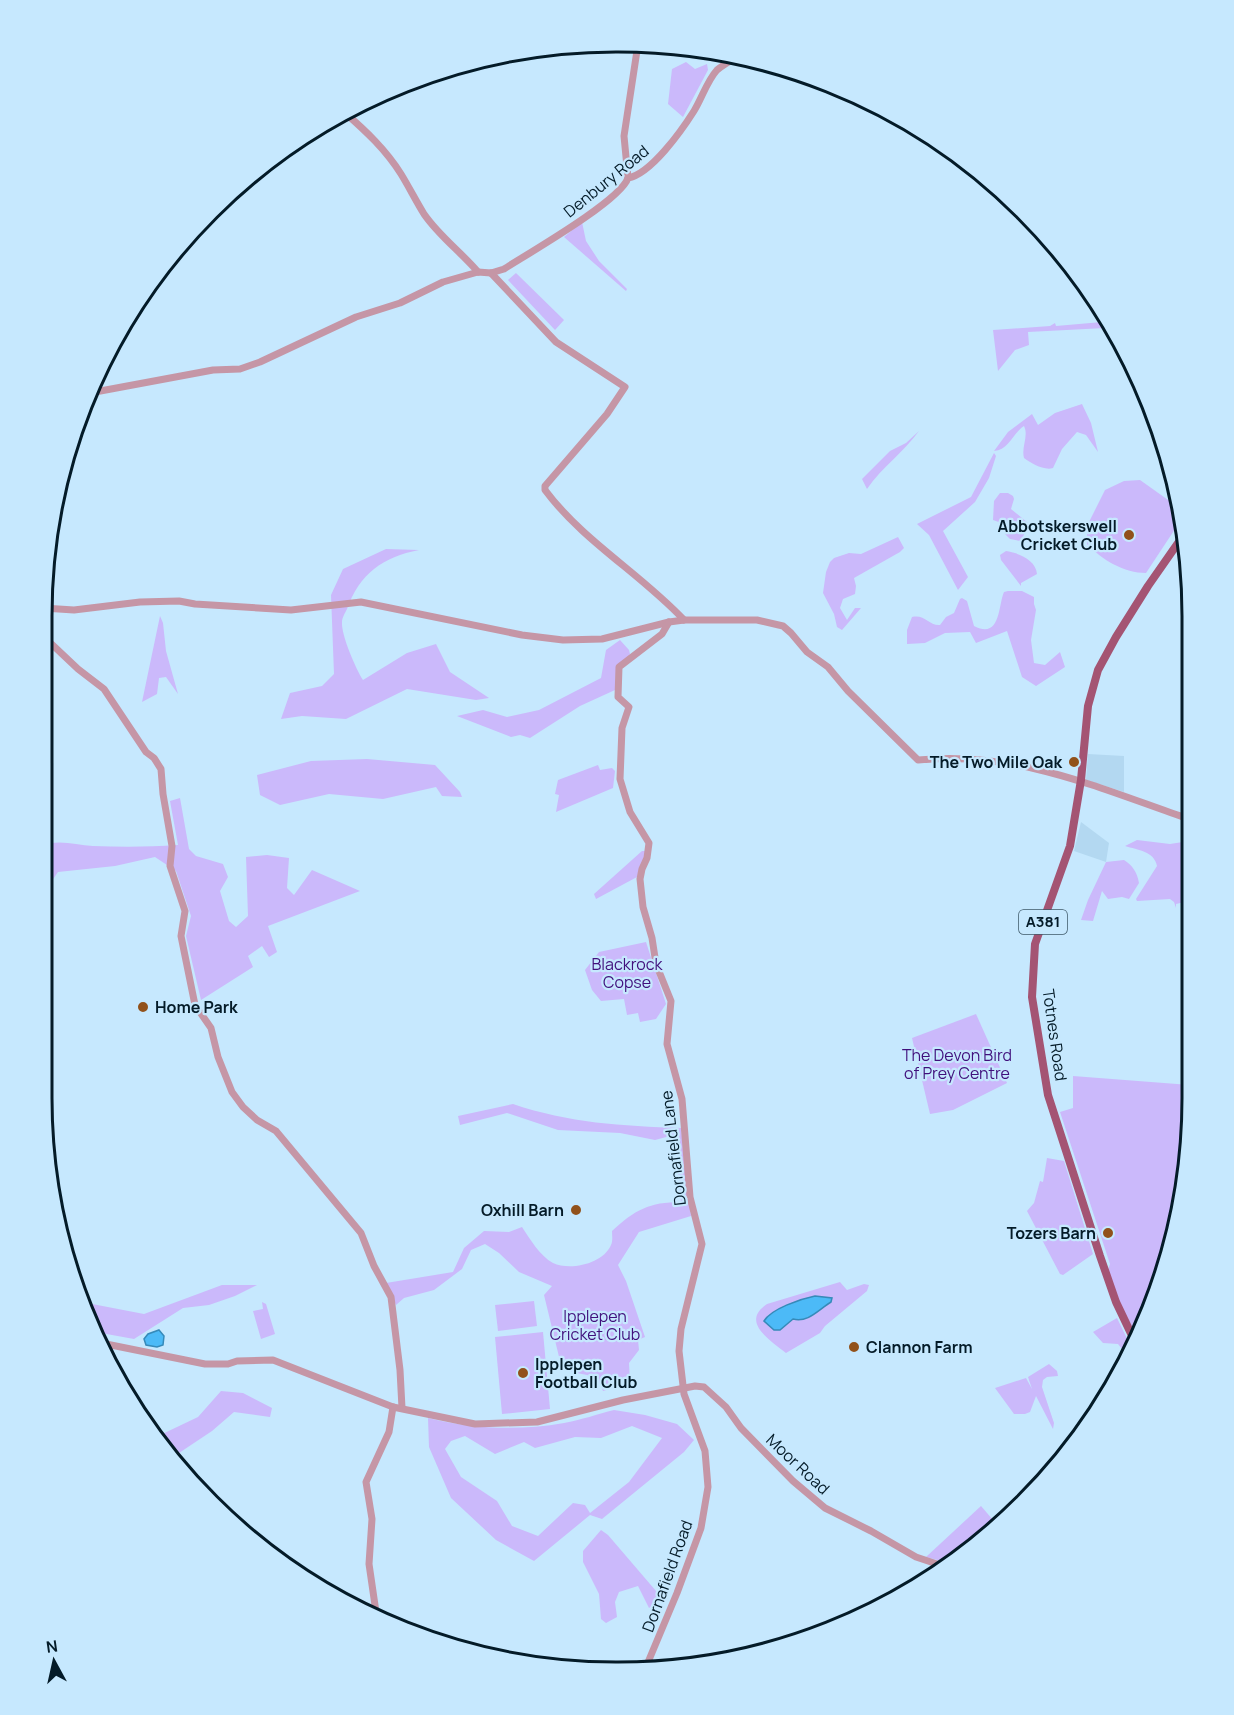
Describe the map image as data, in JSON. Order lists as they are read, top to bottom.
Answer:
{
  "streets": {
    "main road": ["A381", "Totnes Road"],
    "street": [
      "Denbury Road",
      "Dornafield Lane",
      "Moor Road",
      "Dornafield Road"
    ]
  },
  "crossings": [
    ["Dornafield Lane", "Moor Road"],
    ["Dornafield Lane", "Dornafield Road"],
    ["Moor Road", "Dornafield Road"]
  ],
  "parks": ["Blackrock Copse", "The Devon Bird of Prey Centre", "Ipplepen Cricket Club"],
  "places": [
    "Abbotskerswell Cricket Club",
    "The Two Mile Oak",
    "Home Park",
    "Oxhill Barn",
    "Tozers Barn",
    "Clannon Farm",
    "Ipplepen Football Club"
  ],
  "north": "top"
}
